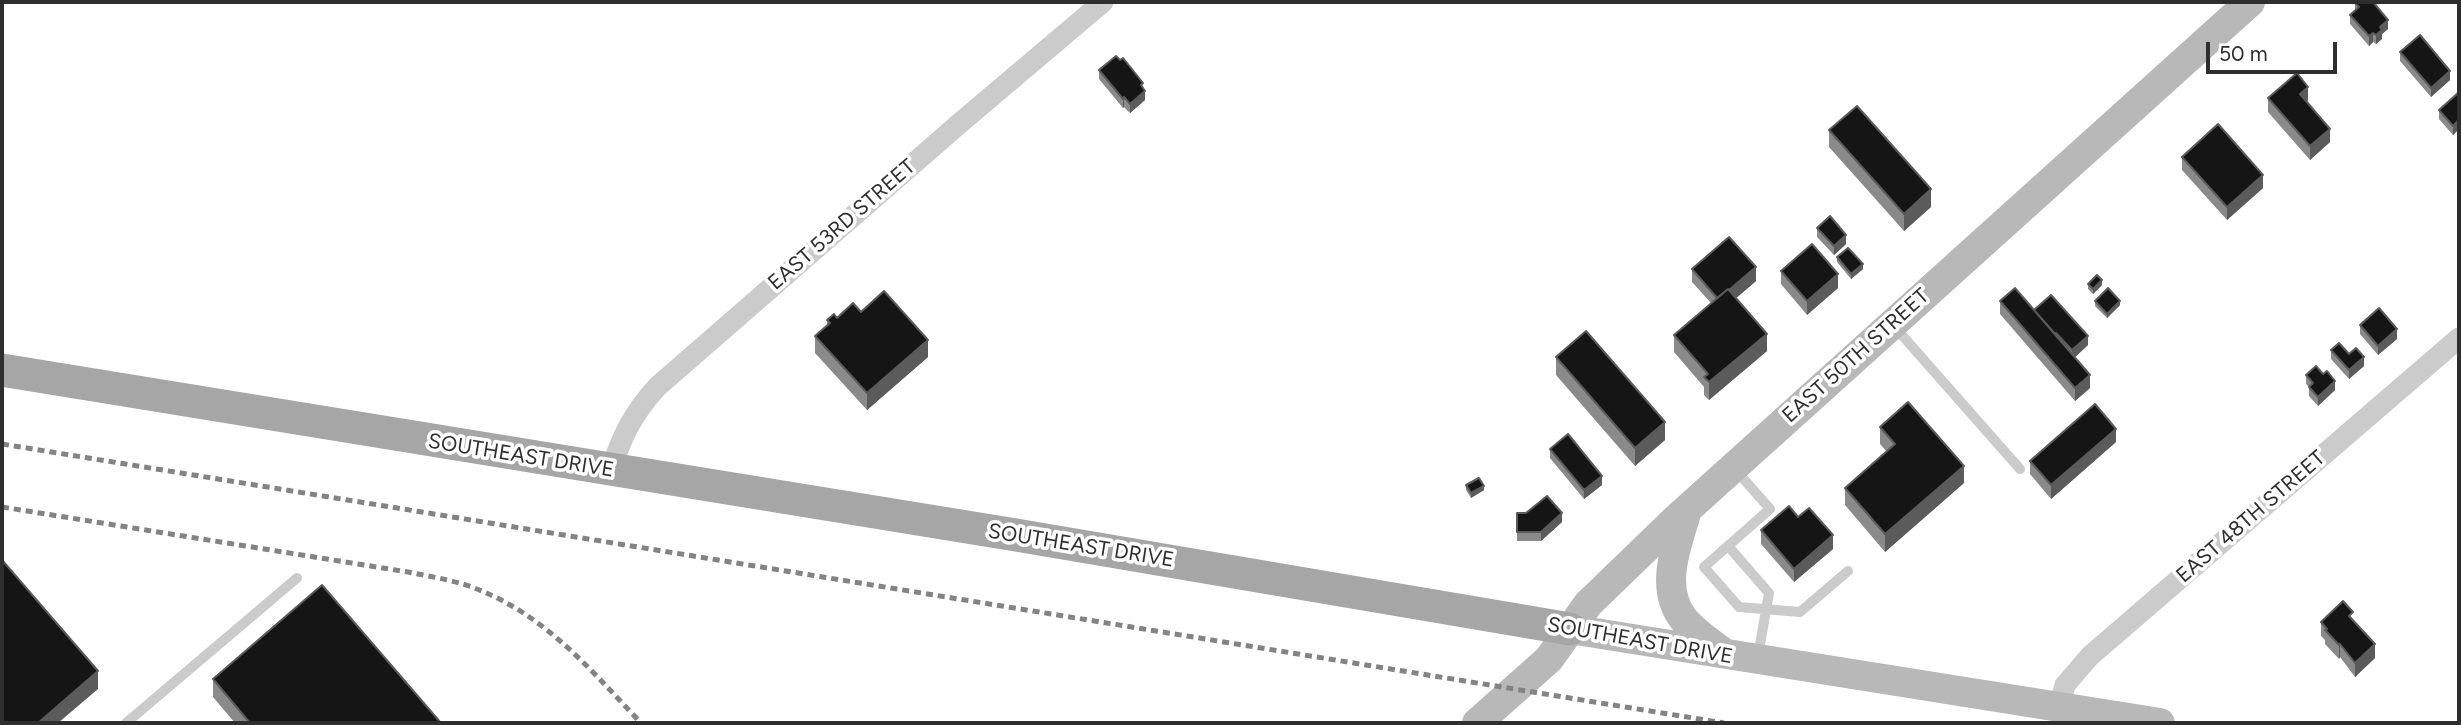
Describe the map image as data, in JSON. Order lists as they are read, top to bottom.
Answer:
{
  "streets": {
    "main road": ["EAST 50TH STREET", "SOUTHEAST DRIVE"],
    "street": ["EAST 53RD STREET", "EAST 48TH STREET"]
  },
  "crossings": [
    ["EAST 53RD STREET", "SOUTHEAST DRIVE"],
    ["EAST 50TH STREET", "SOUTHEAST DRIVE"],
    ["SOUTHEAST DRIVE", "EAST 48TH STREET"]
  ],
  "scale_bar": "50 m"
}
